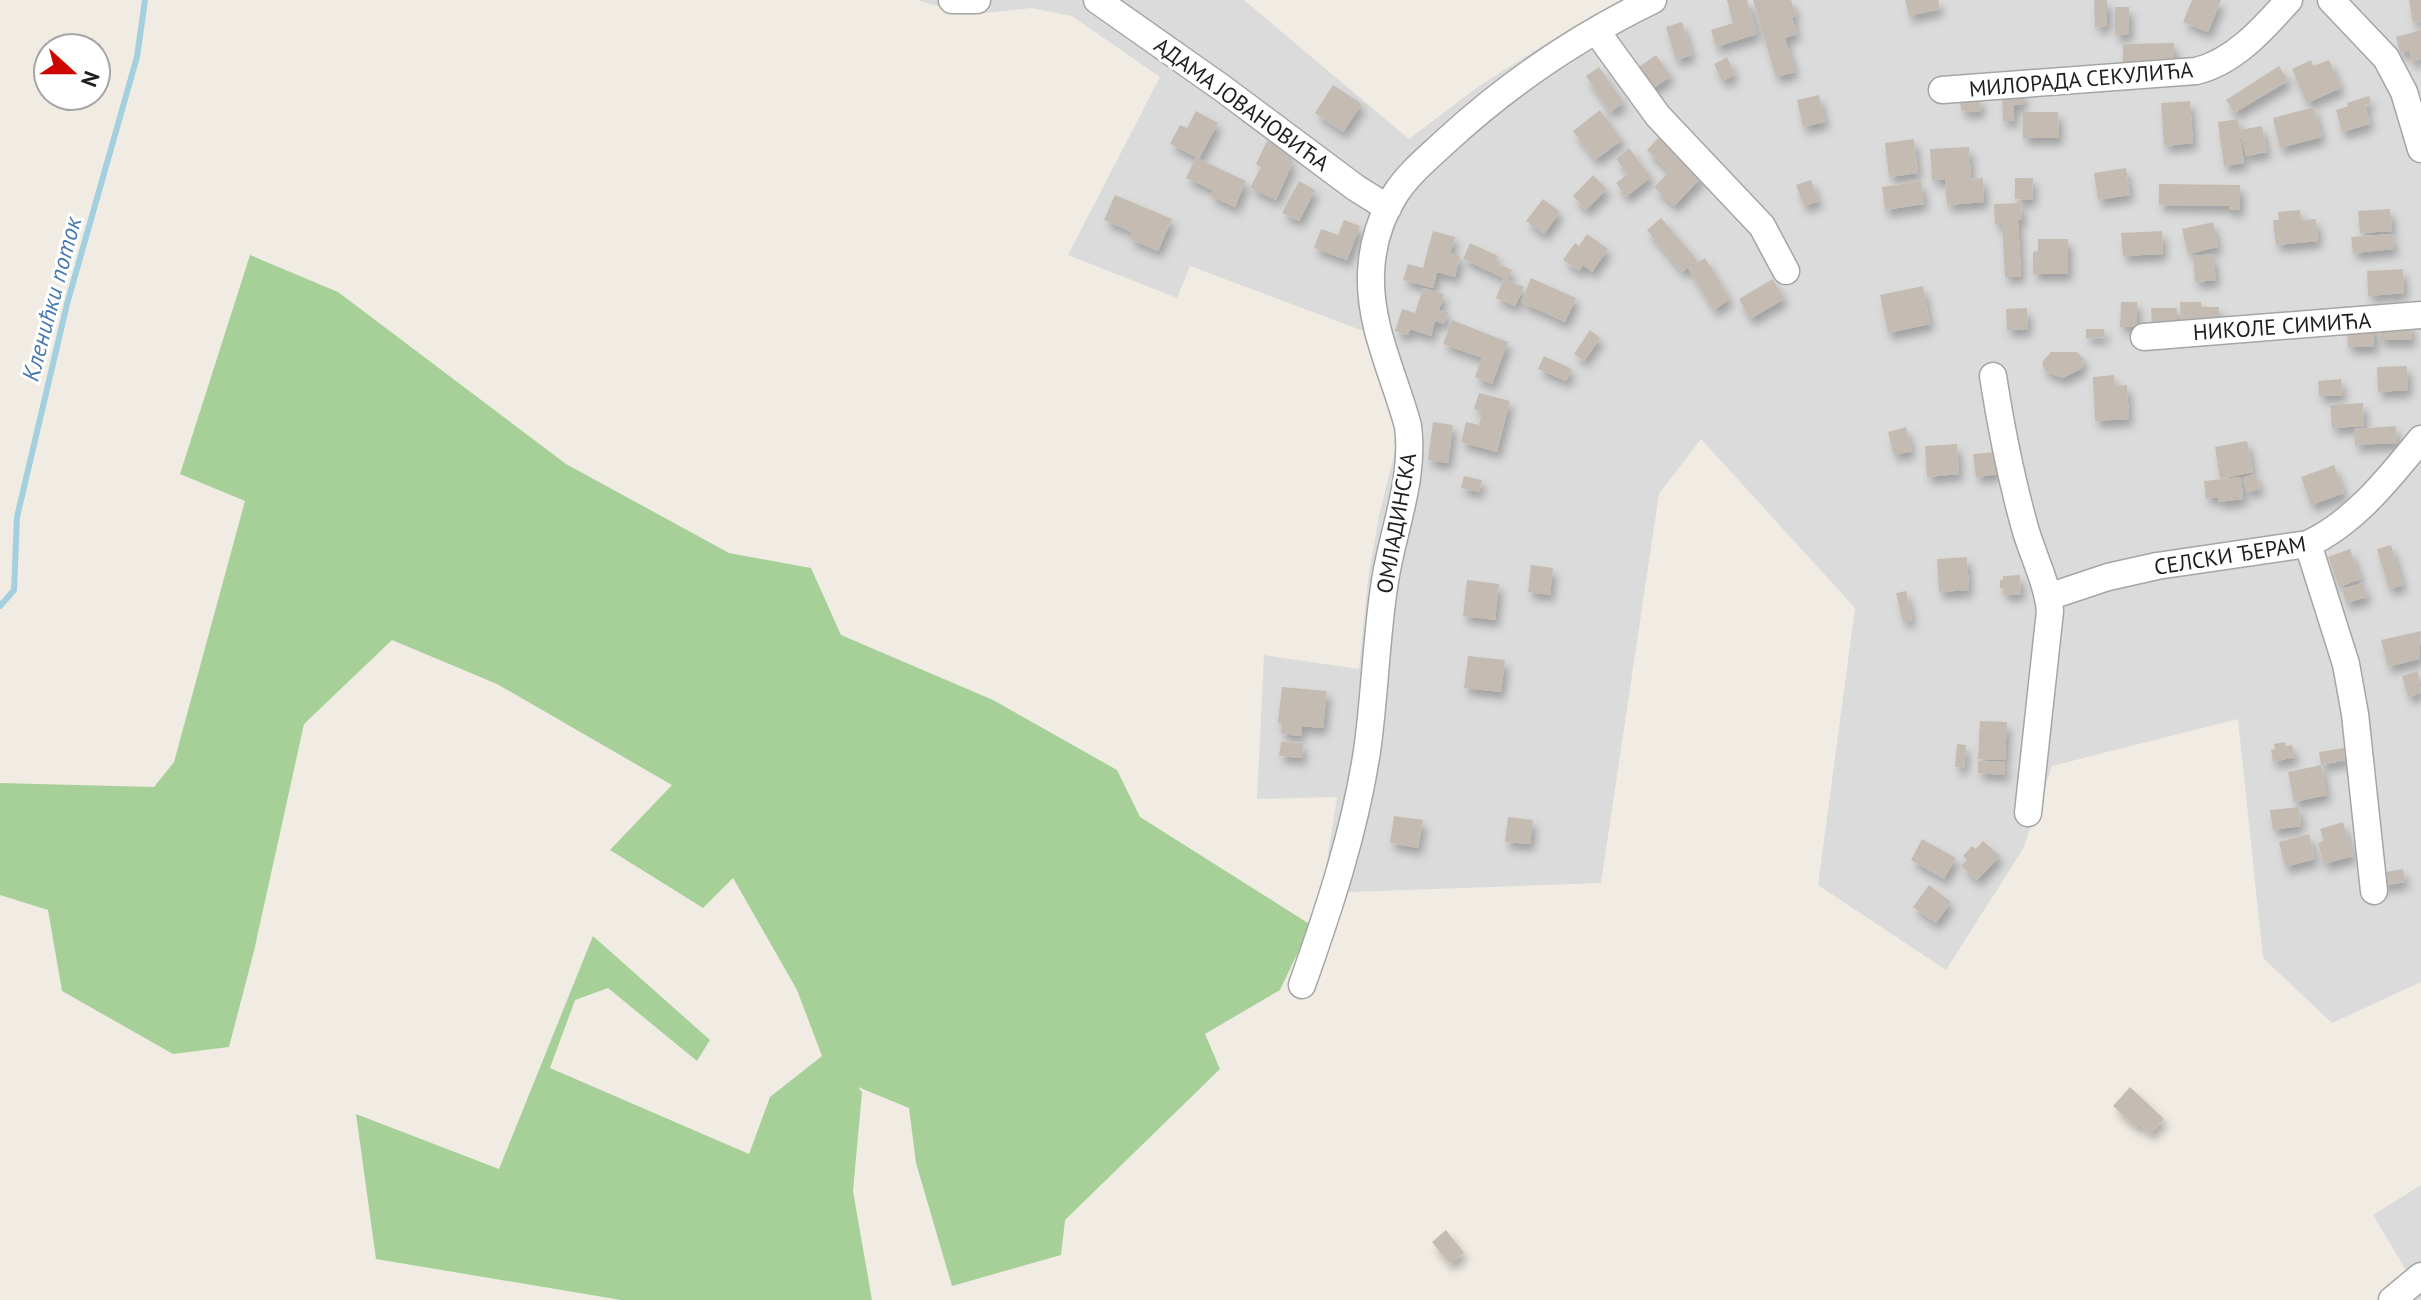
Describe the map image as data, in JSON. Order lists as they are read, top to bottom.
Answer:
{
  "streets": {
    "street": [
      "МИЛОРАДА СЕКУЛИЋА",
      "АДАМА ЈОВАНОВИЋА",
      "НИКОЛЕ СИМИЋА",
      "ОМЛАДИНСКА",
      "СЕЛСКИ ЂЕРАМ"
    ]
  },
  "crossings": [
    ["АДАМА ЈОВАНОВИЋА", "ОМЛАДИНСКА"]
  ],
  "water": ["Кленићки поток"],
  "north": "right"
}
